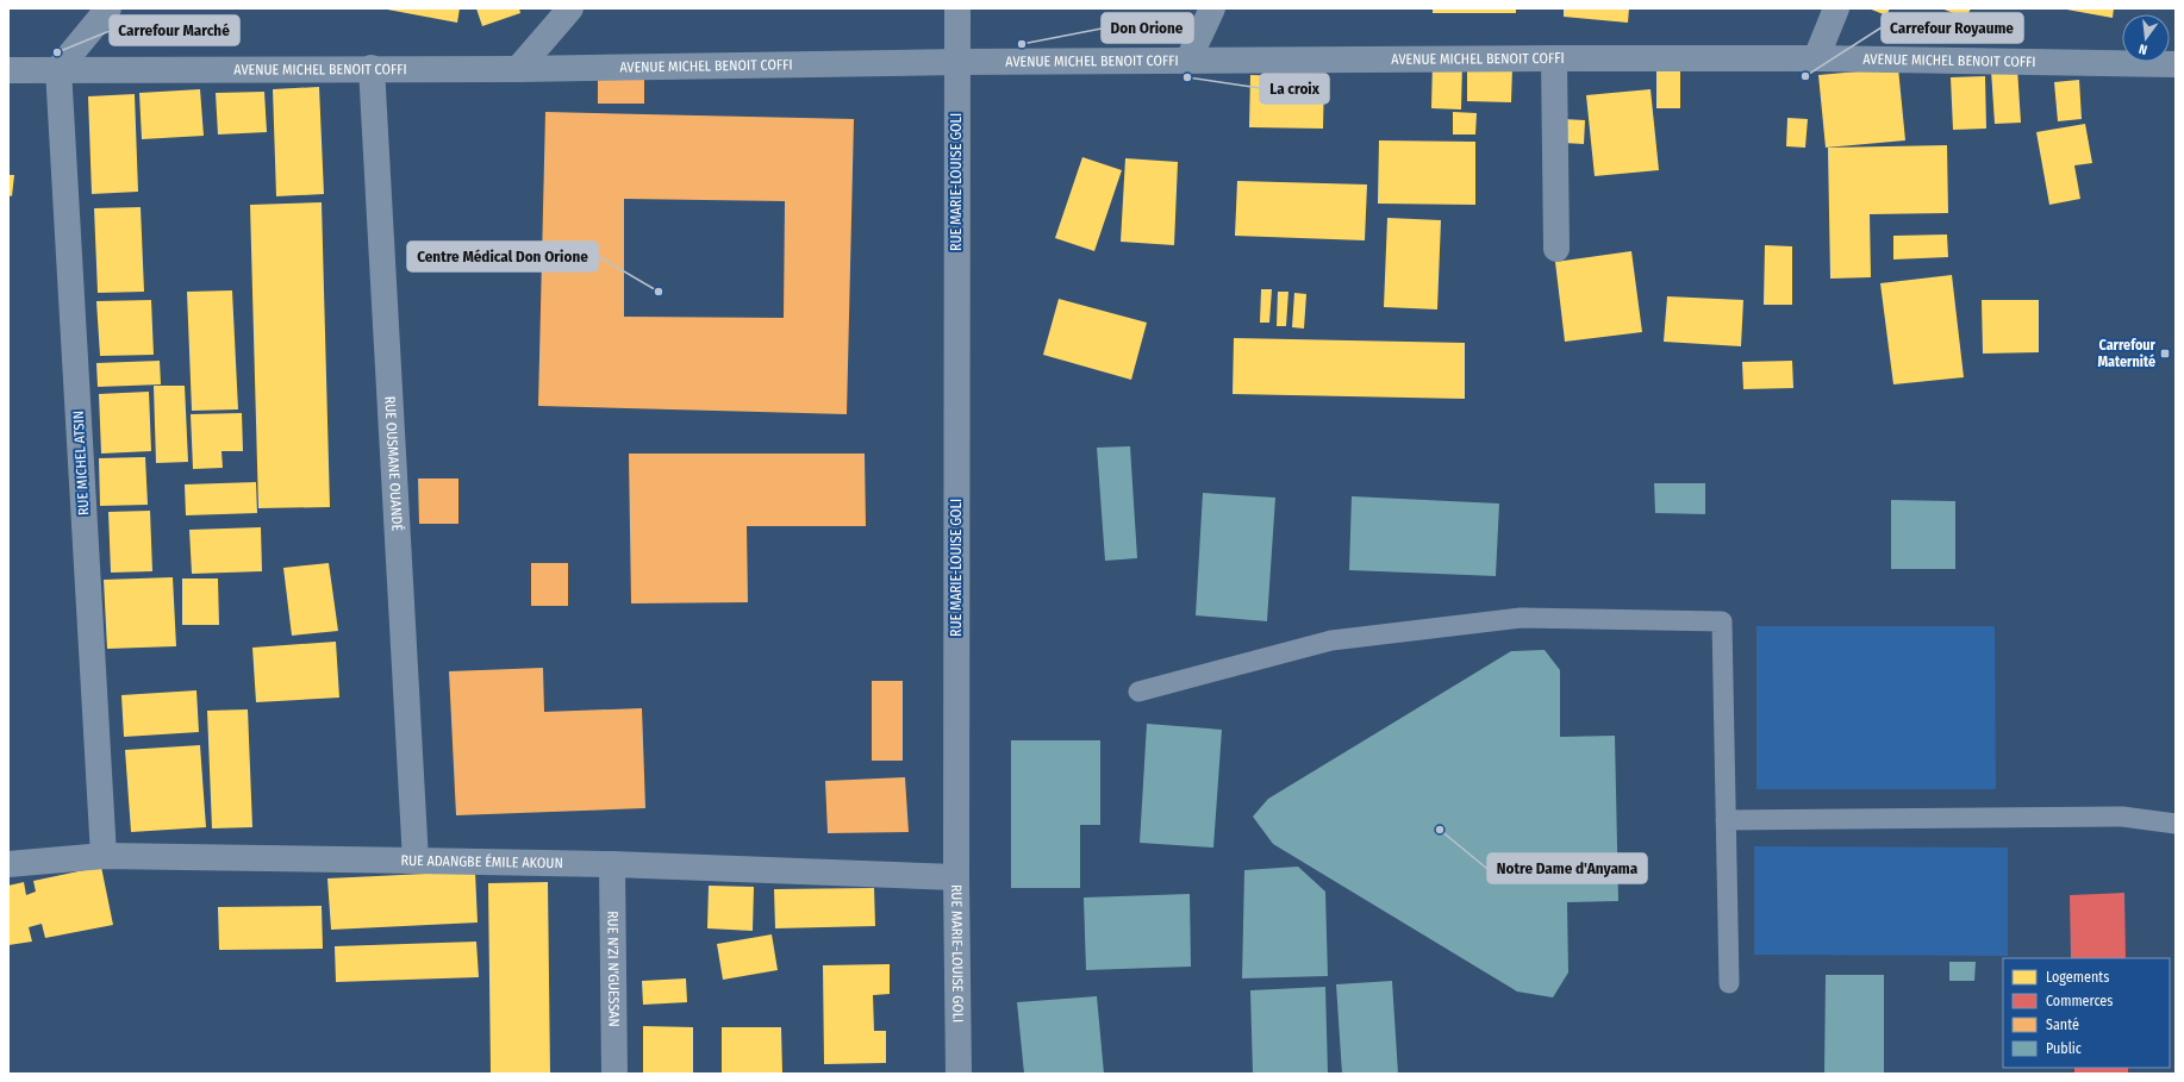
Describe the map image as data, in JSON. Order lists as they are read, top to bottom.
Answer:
{
  "streets": {
    "street": [
      "AVENUE MICHEL BENOIT COFFI",
      "RUE MARIE-LOUISE GOLI",
      "RUE MICHEL ATSIN",
      "RUE OUSMANE OUANDÉ",
      "RUE ADANGBE ÉMILE AKOUN",
      "RUE N'ZI N'GUESSAN"
    ]
  },
  "crossings": [
    ["AVENUE MICHEL BENOIT COFFI", "RUE MARIE-LOUISE GOLI"],
    ["AVENUE MICHEL BENOIT COFFI", "RUE MICHEL ATSIN"],
    ["AVENUE MICHEL BENOIT COFFI", "RUE OUSMANE OUANDÉ"],
    ["RUE MARIE-LOUISE GOLI", "RUE ADANGBE ÉMILE AKOUN"],
    ["RUE MICHEL ATSIN", "RUE ADANGBE ÉMILE AKOUN"],
    ["RUE OUSMANE OUANDÉ", "RUE ADANGBE ÉMILE AKOUN"],
    ["RUE ADANGBE ÉMILE AKOUN", "RUE N'ZI N'GUESSAN"]
  ],
  "places": {
    "other": [
      "Don Orione",
      "Carrefour Marché",
      "Carrefour Royaume",
      "La croix",
      "Centre Médical Don Orione",
      "Notre Dame d'Anyama"
    ],
    "transit": ["Carrefour Maternité"]
  },
  "legend": [
    "Logements",
    "Commerces",
    "Santé",
    "Public"
  ],
  "north": "bottom"
}
